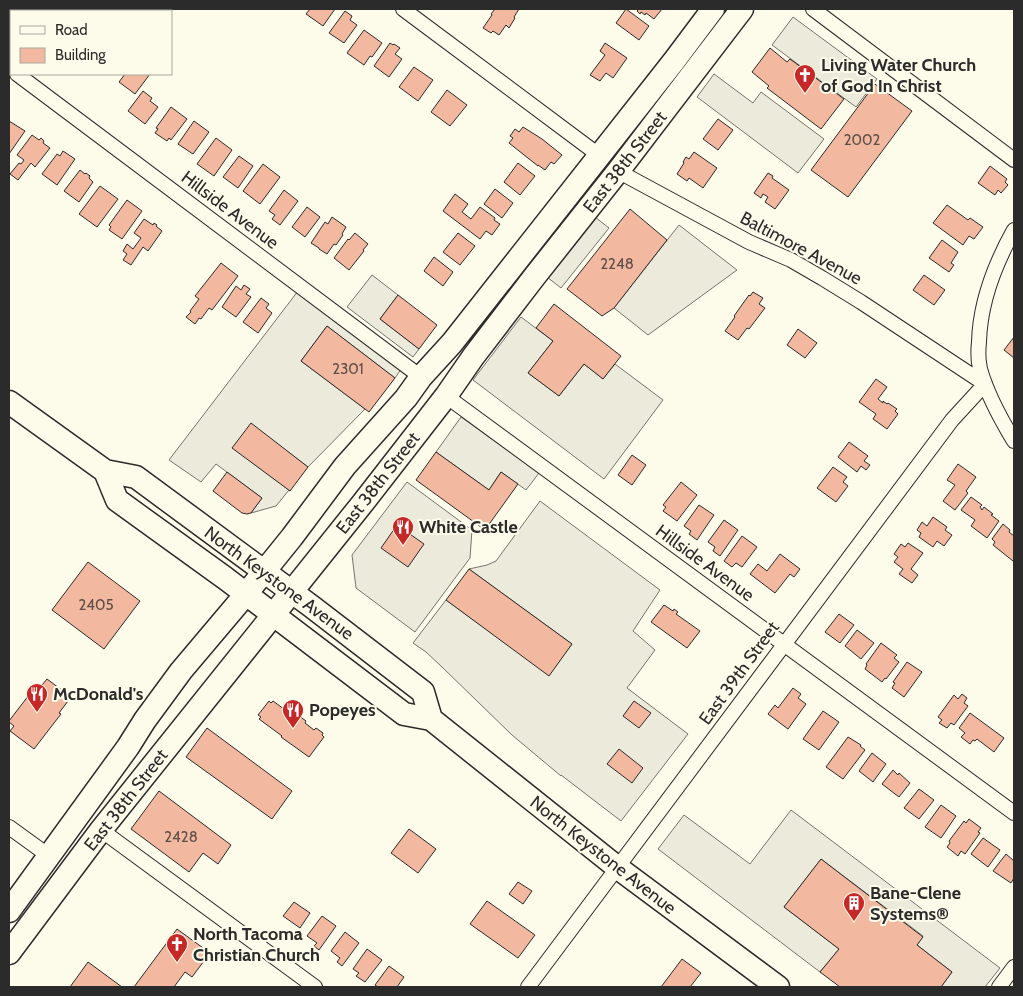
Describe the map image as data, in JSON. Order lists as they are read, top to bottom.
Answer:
{
  "streets": {
    "main road": ["East 38th Street", "North Keystone Avenue"],
    "street": ["Hillside Avenue", "Baltimore Avenue", "East 39th Street"]
  },
  "crossings": [
    ["East 38th Street", "Hillside Avenue"],
    ["East 38th Street", "Baltimore Avenue"],
    ["East 38th Street", "North Keystone Avenue"],
    ["Hillside Avenue", "East 39th Street"],
    ["Baltimore Avenue", "East 39th Street"],
    ["North Keystone Avenue", "East 39th Street"]
  ],
  "places": {
    "church": ["Living Water Church of God In Christ", "North Tacoma Christian Church"],
    "restaurant": ["White Castle", "McDonald's", "Popeyes"],
    "building": ["Bane-Clene Systems®"]
  },
  "house_numbers": [
    "2002",
    "2248",
    "2301",
    "2405",
    "2428"
  ],
  "legend": ["Road", "Building"]
}
